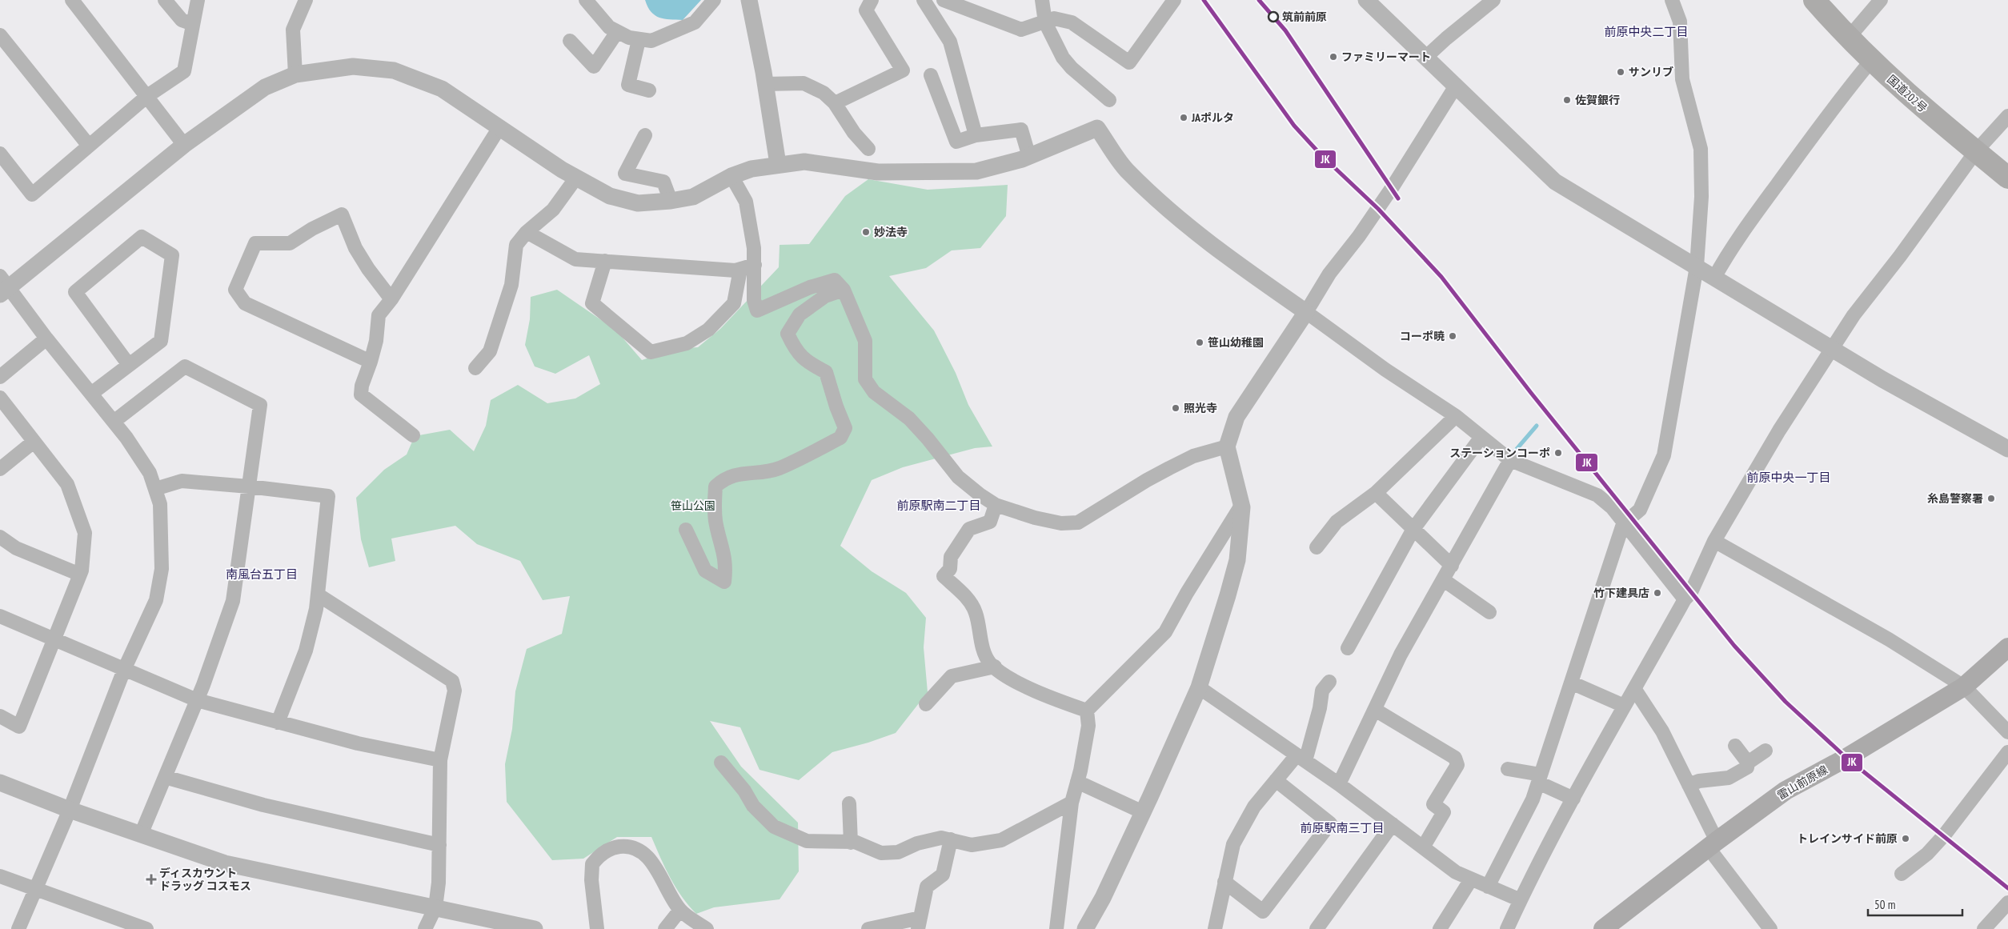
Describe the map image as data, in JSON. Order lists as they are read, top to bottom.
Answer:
{
  "streets": {
    "highway": ["国道202号"],
    "main road": ["雷山前原線"]
  },
  "districts": [
    "前原中央二丁目",
    "前原中央一丁目",
    "前原駅南二丁目",
    "南風台五丁目",
    "前原駅南三丁目"
  ],
  "parks": ["笹山公園"],
  "places": {
    "other": [
      "筑前前原",
      "ファミリーマート",
      "サンリブ",
      "佐賀銀行",
      "JAポルタ",
      "妙法寺",
      "コーポ暁",
      "笹山幼稚園",
      "照光寺",
      "ステーションコーポ",
      "糸島警察署",
      "竹下建具店",
      "トレインサイド前原"
    ],
    "health": ["ディスカウント ドラッグ コスモス"]
  },
  "lines": ["transit line JK"],
  "scale_bar": "50 m"
}
